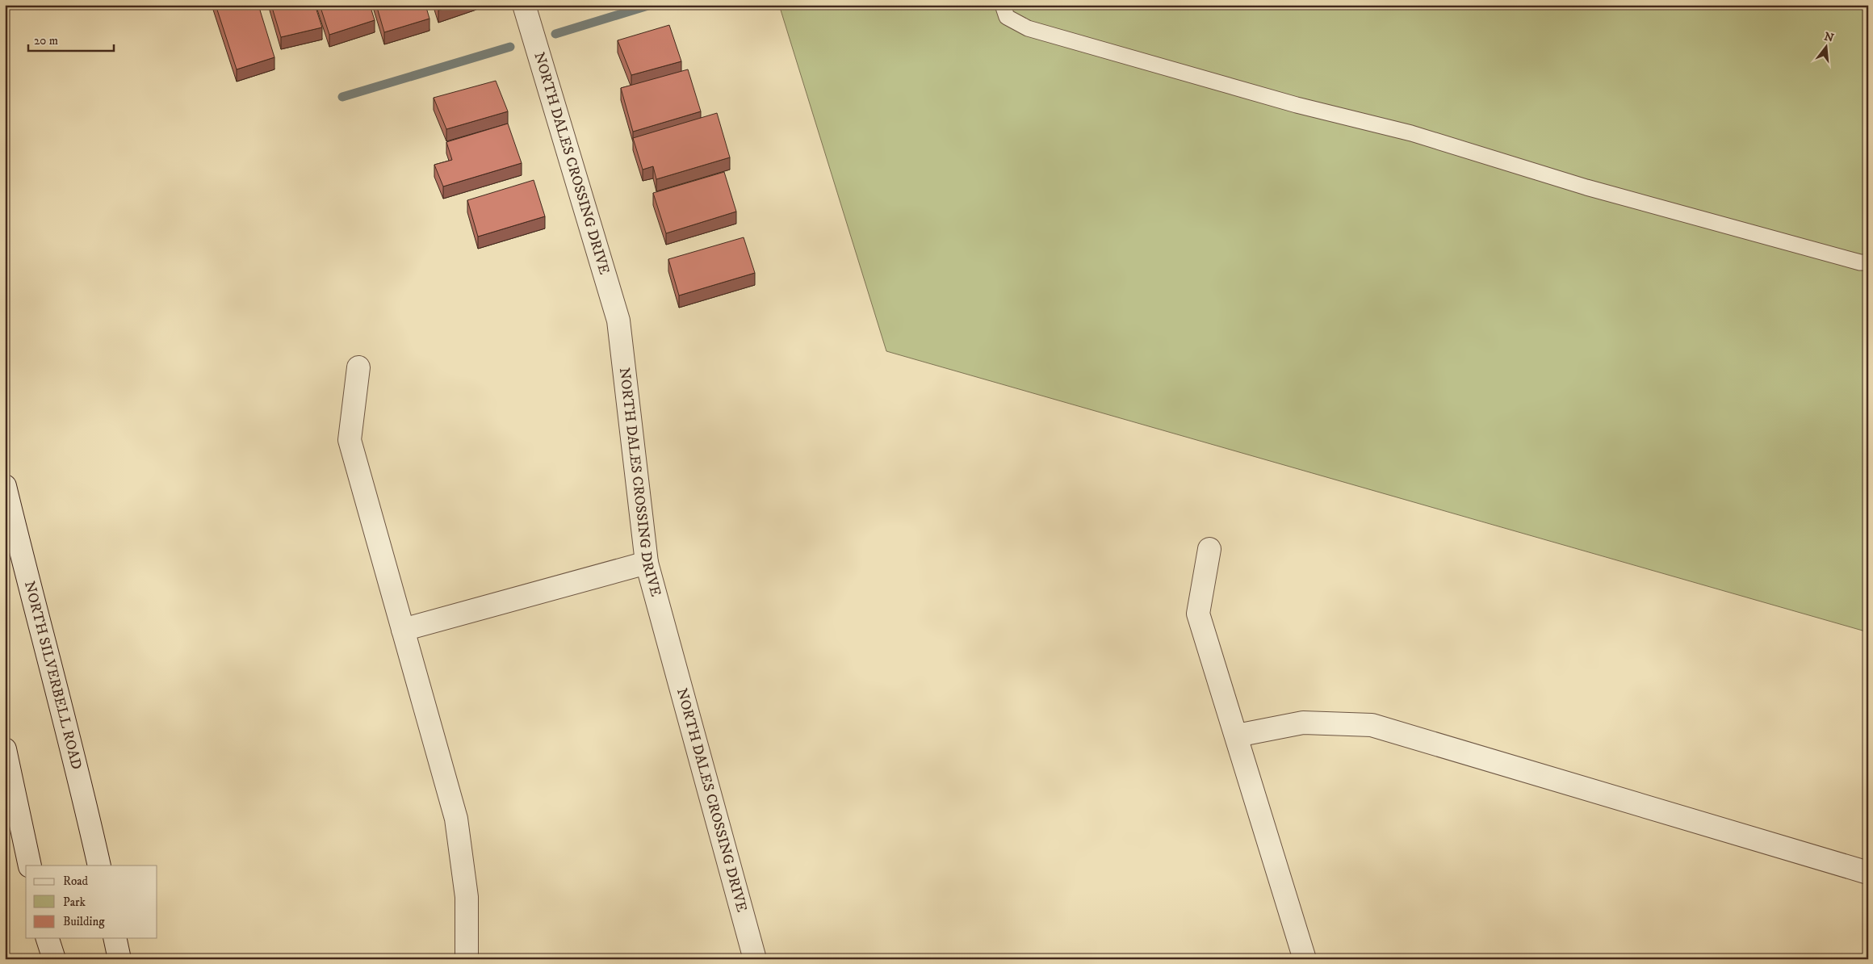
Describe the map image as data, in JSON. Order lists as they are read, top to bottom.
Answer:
{
  "streets": {
    "street": ["NORTH DALES CROSSING DRIVE", "NORTH SILVERBELL ROAD"]
  },
  "legend": ["Road", "Park", "Building"],
  "scale_bar": "20 m",
  "north": "top"
}
